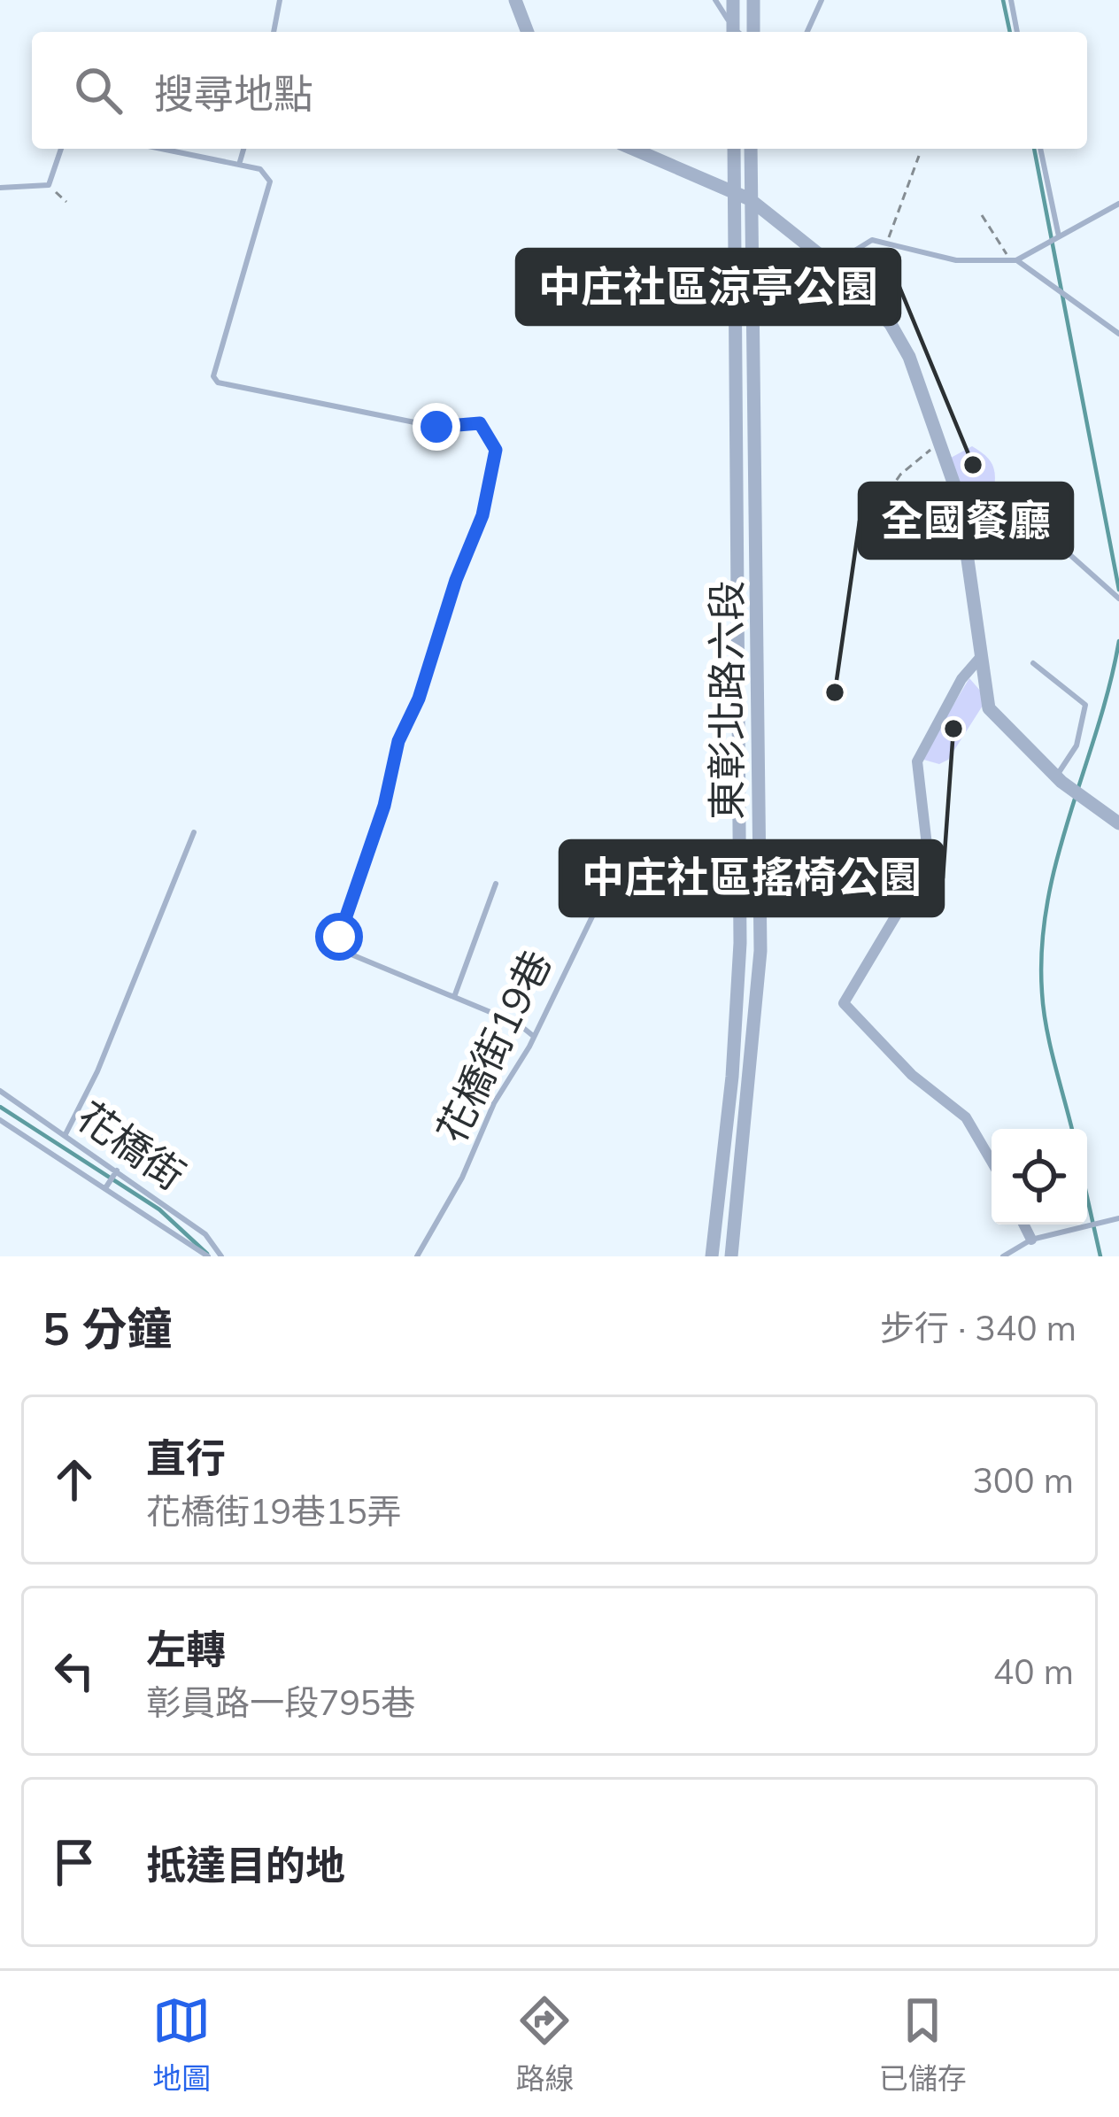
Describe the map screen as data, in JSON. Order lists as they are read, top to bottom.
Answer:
{
  "streets": {
    "street": ["東彰北路六段"],
    "lane": ["花橋街19巷", "花橋街"]
  },
  "places": ["中庄社區涼亭公園", "全國餐廳", "中庄社區搖椅公園"],
  "page": {
    "search": "搜尋地點",
    "heading": ["5 分鐘", "步行 · 340 m"],
    "list": [
      ["直行", "花橋街19巷15弄", "300 m"],
      ["左轉", "彰員路一段795巷", "40 m"],
      "抵達目的地"
    ],
    "nav": ["地圖", "路線", "已儲存"]
  }
}
